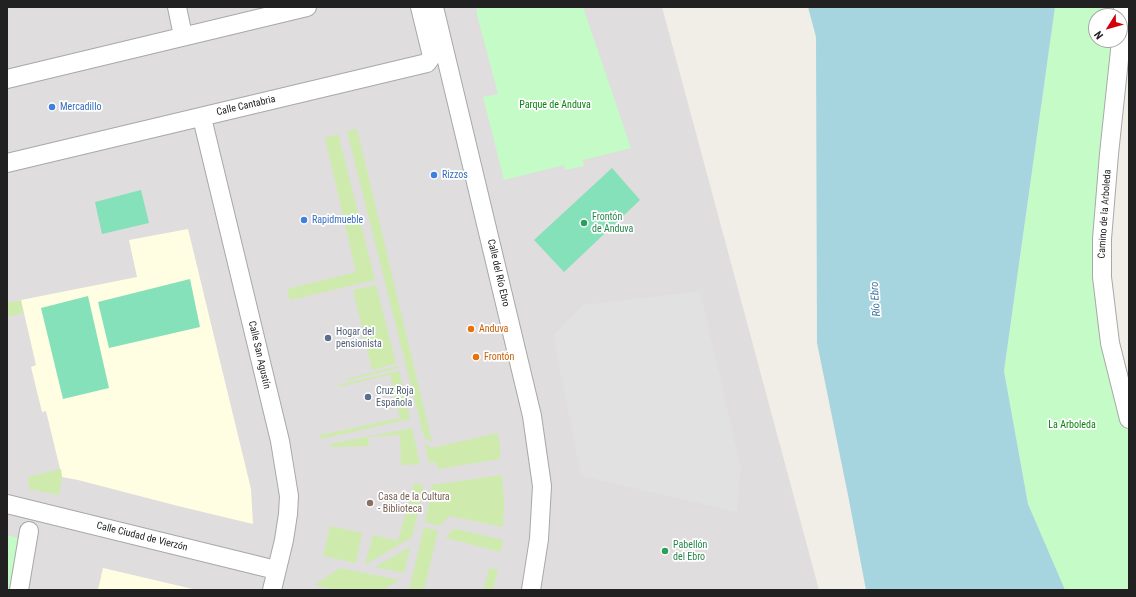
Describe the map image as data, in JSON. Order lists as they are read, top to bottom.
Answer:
{
  "streets": {
    "street": [
      "Calle Cantabria",
      "Camino de la Arboleda",
      "Calle del Río Ebro",
      "Calle San Agustín",
      "Calle Ciudad de Vierzón"
    ]
  },
  "crossings": [
    ["Calle Cantabria", "Calle del Río Ebro"],
    ["Calle Cantabria", "Calle San Agustín"],
    ["Calle San Agustín", "Calle Ciudad de Vierzón"]
  ],
  "water": ["Río Ebro"],
  "parks": ["Parque de Anduva", "La Arboleda"],
  "places": [
    "Mercadillo",
    "Rizzos",
    "Rapidmueble",
    "Frontón de Anduva",
    "Anduva",
    "Hogar del pensionista",
    "Frontón",
    "Cruz Roja Española",
    "Casa de la Cultura - Biblioteca",
    "Pabellón del Ebro"
  ],
  "north": "bottom left"
}
